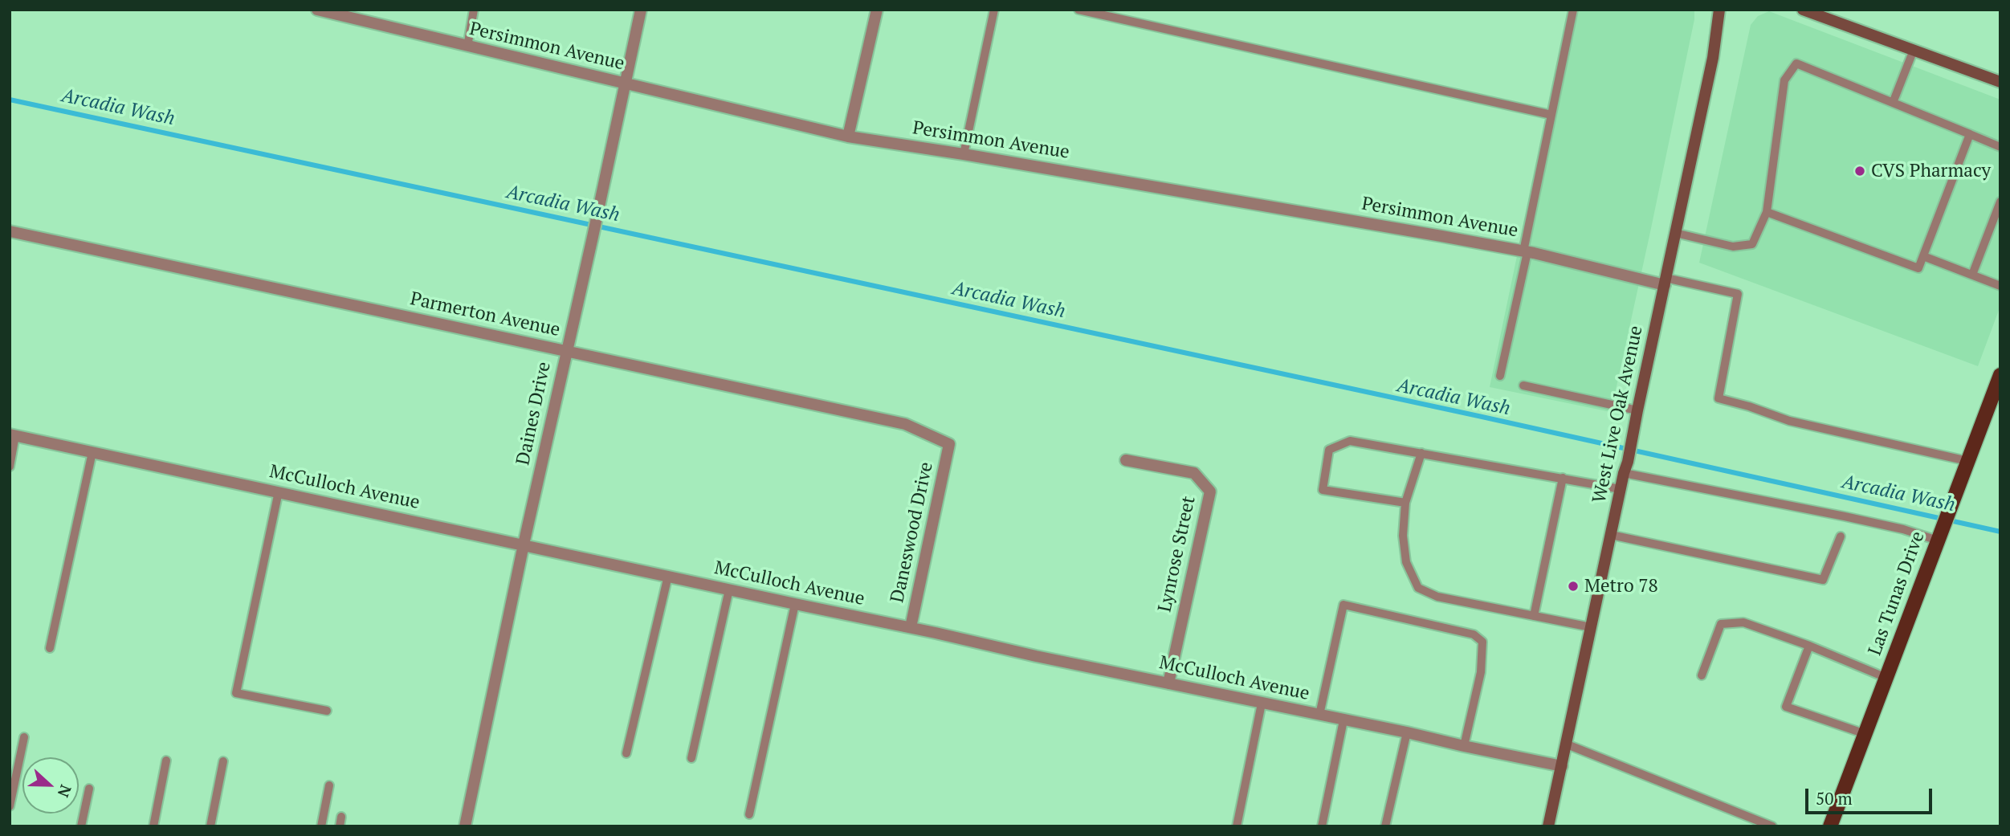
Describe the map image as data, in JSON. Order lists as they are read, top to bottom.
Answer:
{
  "streets": {
    "main road": ["Las Tunas Drive"],
    "street": [
      "Persimmon Avenue",
      "Parmerton Avenue",
      "Daines Drive",
      "West Live Oak Avenue",
      "McCulloch Avenue",
      "Daneswood Drive",
      "Lynrose Street"
    ]
  },
  "crossings": [
    ["Persimmon Avenue", "Daines Drive"],
    ["Persimmon Avenue", "West Live Oak Avenue"],
    ["Parmerton Avenue", "Daines Drive"],
    ["Parmerton Avenue", "Daneswood Drive"],
    ["Daines Drive", "McCulloch Avenue"],
    ["West Live Oak Avenue", "McCulloch Avenue"],
    ["McCulloch Avenue", "Daneswood Drive"],
    ["McCulloch Avenue", "Lynrose Street"]
  ],
  "water": ["Arcadia Wash"],
  "places": ["CVS Pharmacy", "Metro 78"],
  "scale_bar": "50 m",
  "north": "right"
}
